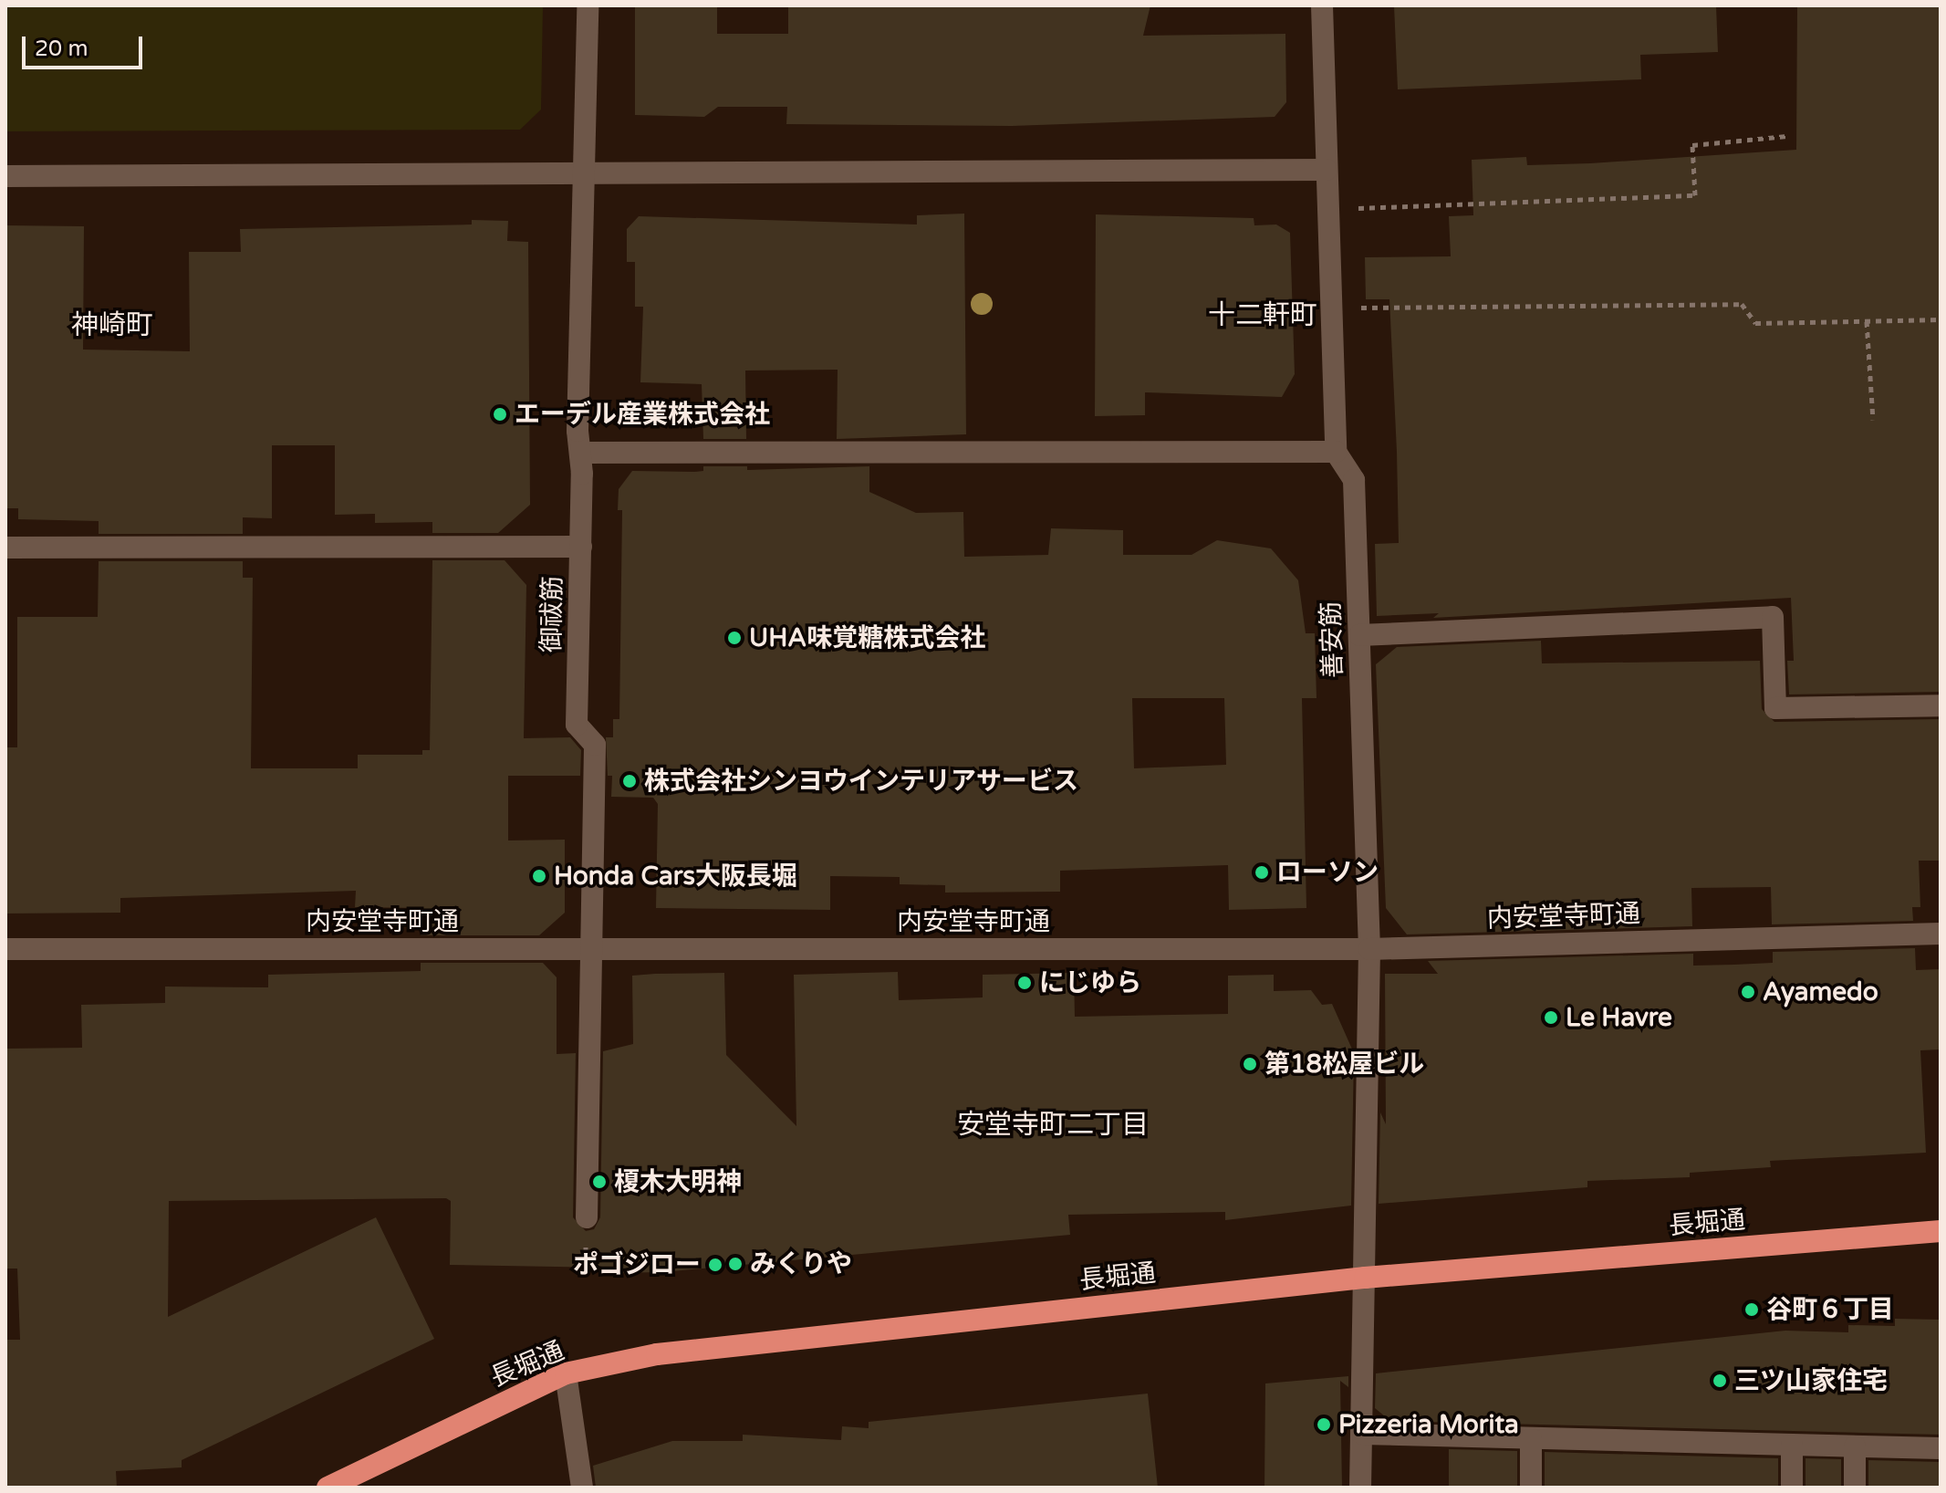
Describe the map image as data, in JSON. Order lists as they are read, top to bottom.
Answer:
{
  "streets": {
    "highway": ["長堀通"],
    "street": ["御祓筋", "善安筋", "内安堂寺町通"]
  },
  "crossings": [
    ["御祓筋", "内安堂寺町通"],
    ["善安筋", "内安堂寺町通"],
    ["善安筋", "長堀通"]
  ],
  "districts": ["十二軒町", "神崎町", "安堂寺町二丁目"],
  "places": [
    "エーデル産業株式会社",
    "UHA味覚糖株式会社",
    "株式会社シンヨウインテリアサービス",
    "ローソン",
    "Honda Cars大阪長堀",
    "にじゆら",
    "Ayamedo",
    "Le Havre",
    "第18松屋ビル",
    "榎木大明神",
    "みくりや",
    "ポゴジロー",
    "谷町６丁目",
    "三ツ山家住宅",
    "Pizzeria Morita"
  ],
  "scale_bar": "20 m"
}
